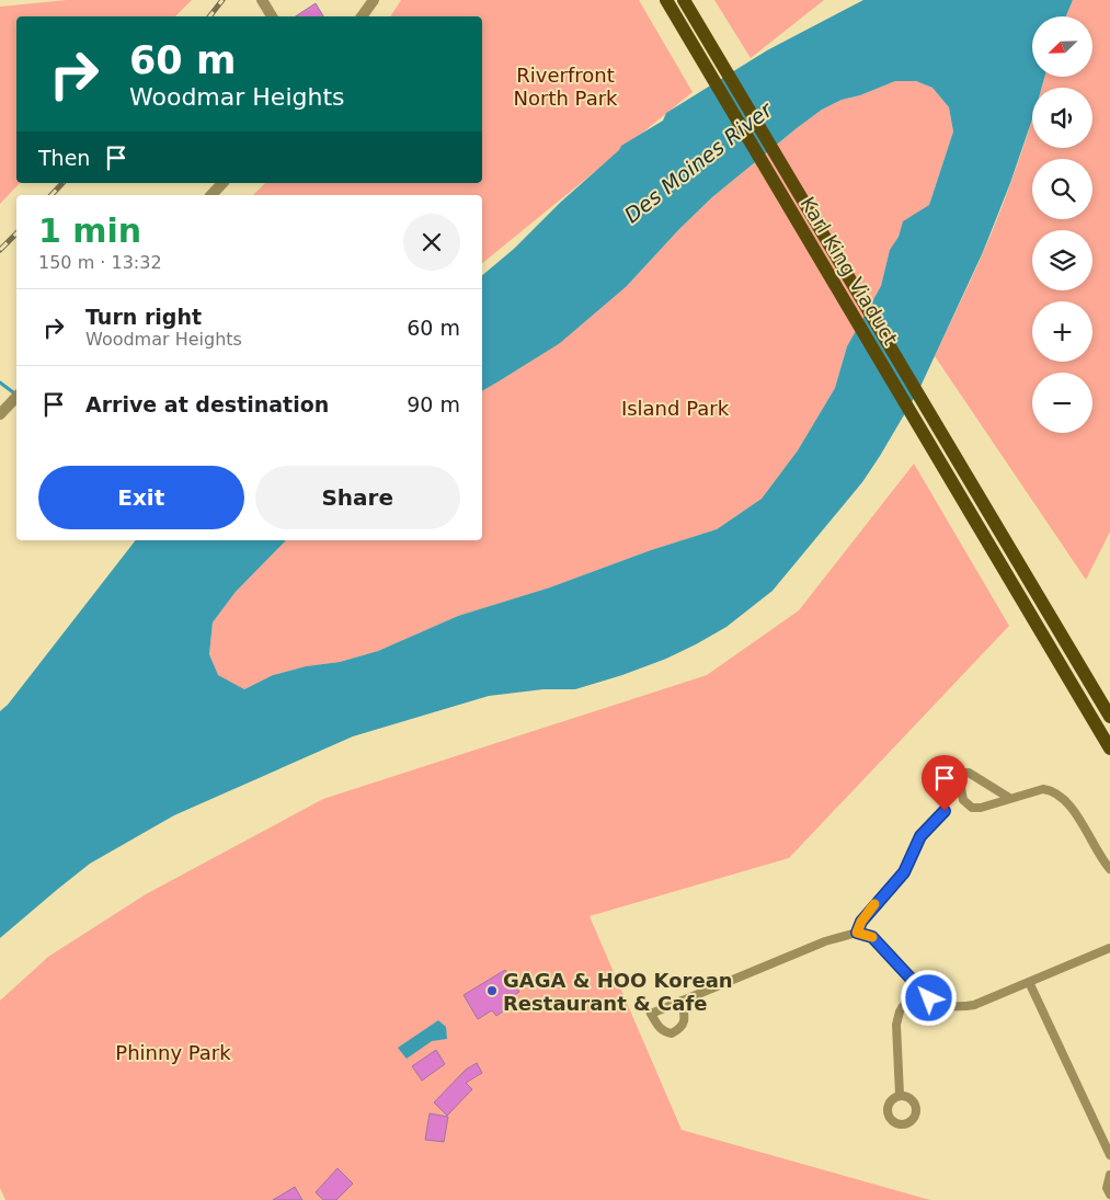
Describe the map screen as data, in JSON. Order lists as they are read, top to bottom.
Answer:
{
  "streets": {
    "main road": ["Karl King Viaduct"]
  },
  "water": ["Des Moines River"],
  "parks": ["Riverfront North Park", "Island Park", "Phinny Park"],
  "places": ["GAGA & HOO Korean Restaurant & Cafe"],
  "north": "bottom left",
  "page": {
    "map_buttons": ["+", "−"],
    "turn": ["60 m", "Woodmar Heights"],
    "then": "Then",
    "heading": ["1 min", "150 m · 13:32"],
    "list": [
      {
        "name": "Turn right",
        "note": "Woodmar Heights",
        "value": "60 m"
      },
      {
        "name": "Arrive at destination",
        "value": "90 m"
      }
    ],
    "buttons": ["Exit", "Share"]
  }
}
